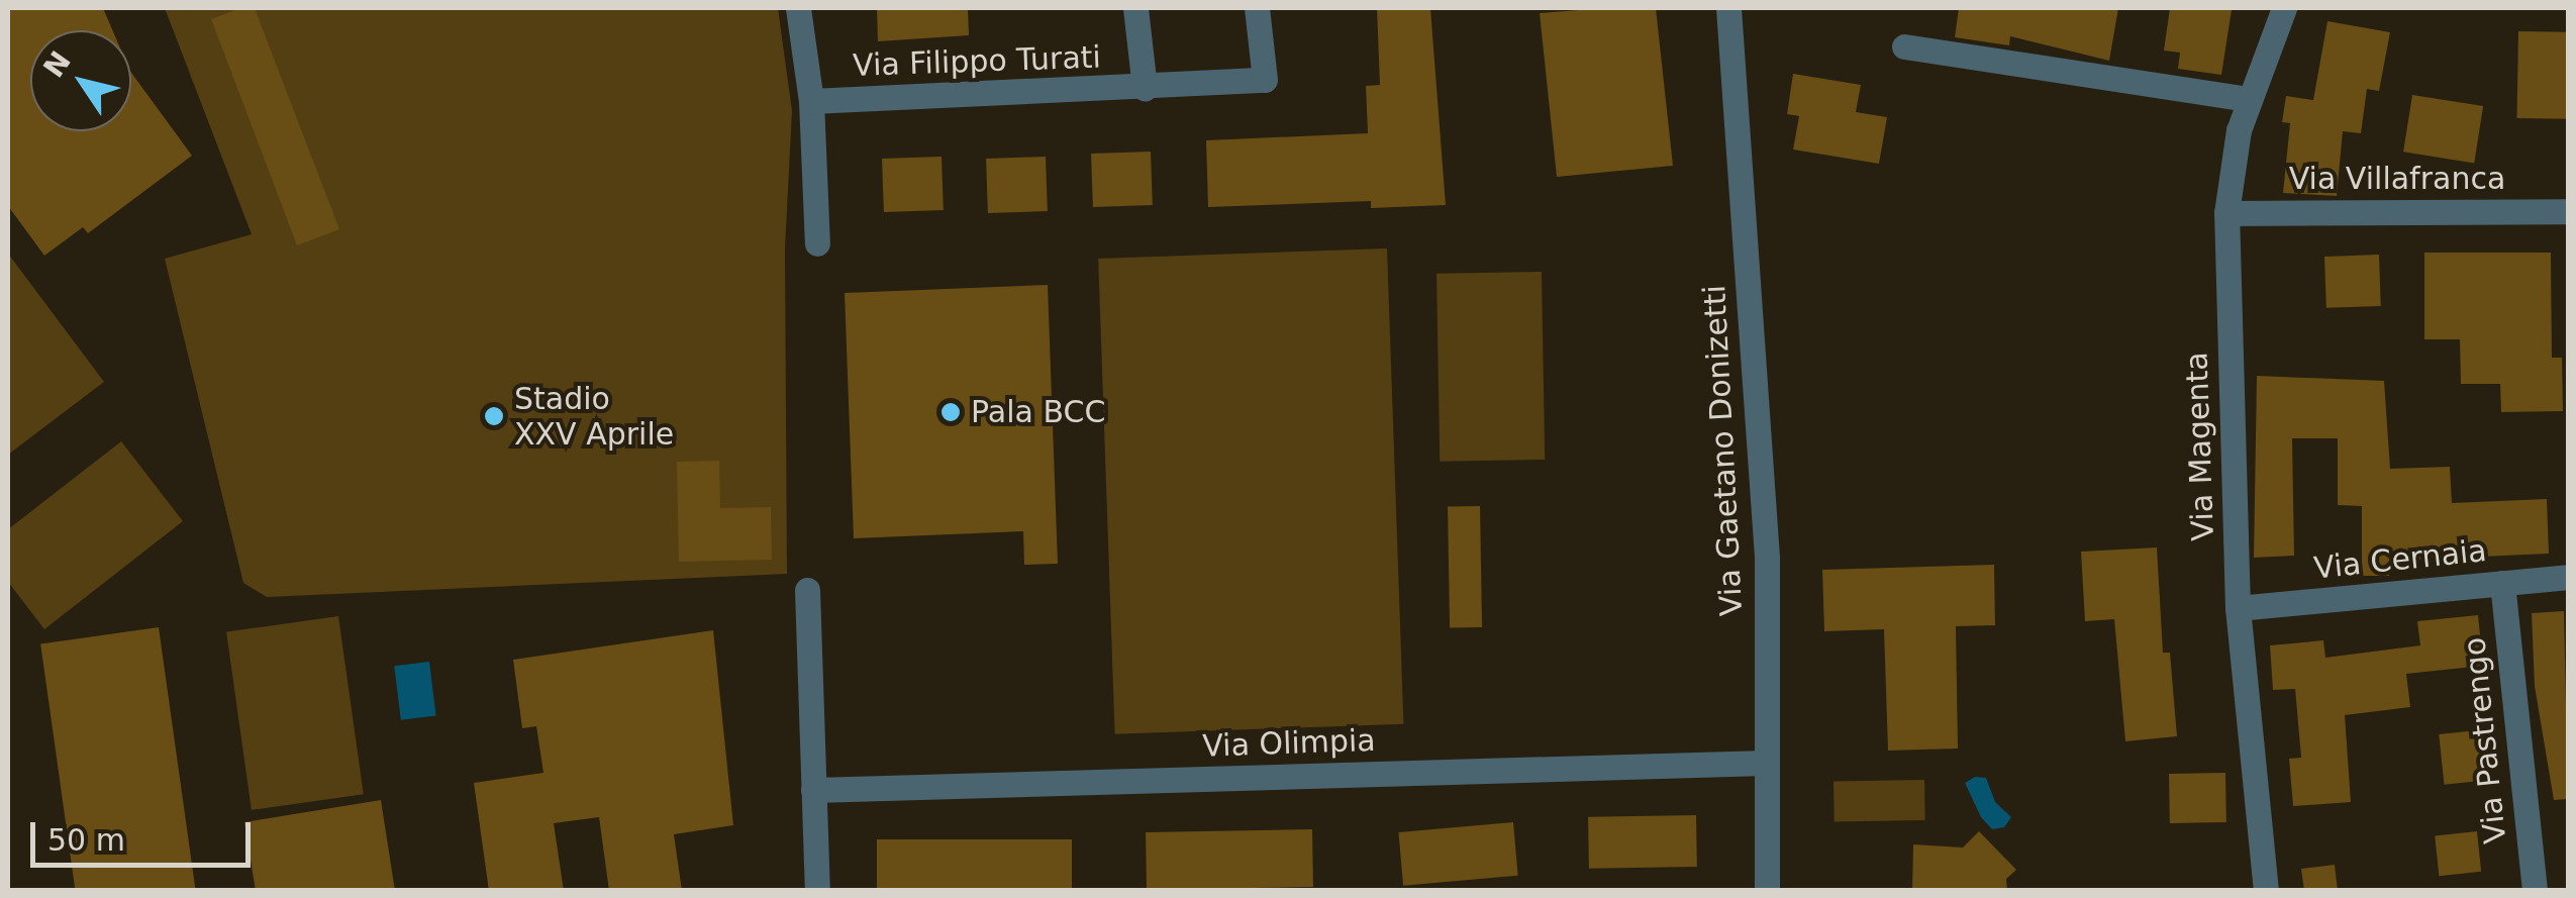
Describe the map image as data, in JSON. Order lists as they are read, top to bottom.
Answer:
{
  "streets": {
    "street": [
      "Via Filippo Turati",
      "Via Villafranca",
      "Via Magenta",
      "Via Gaetano Donizetti",
      "Via Cernaia",
      "Via Pastrengo",
      "Via Olimpia"
    ]
  },
  "crossings": [
    ["Via Villafranca", "Via Magenta"],
    ["Via Magenta", "Via Cernaia"],
    ["Via Gaetano Donizetti", "Via Olimpia"],
    ["Via Cernaia", "Via Pastrengo"]
  ],
  "places": ["Pala BCC", "Stadio XXV Aprile"],
  "scale_bar": "50 m",
  "north": "top left"
}
